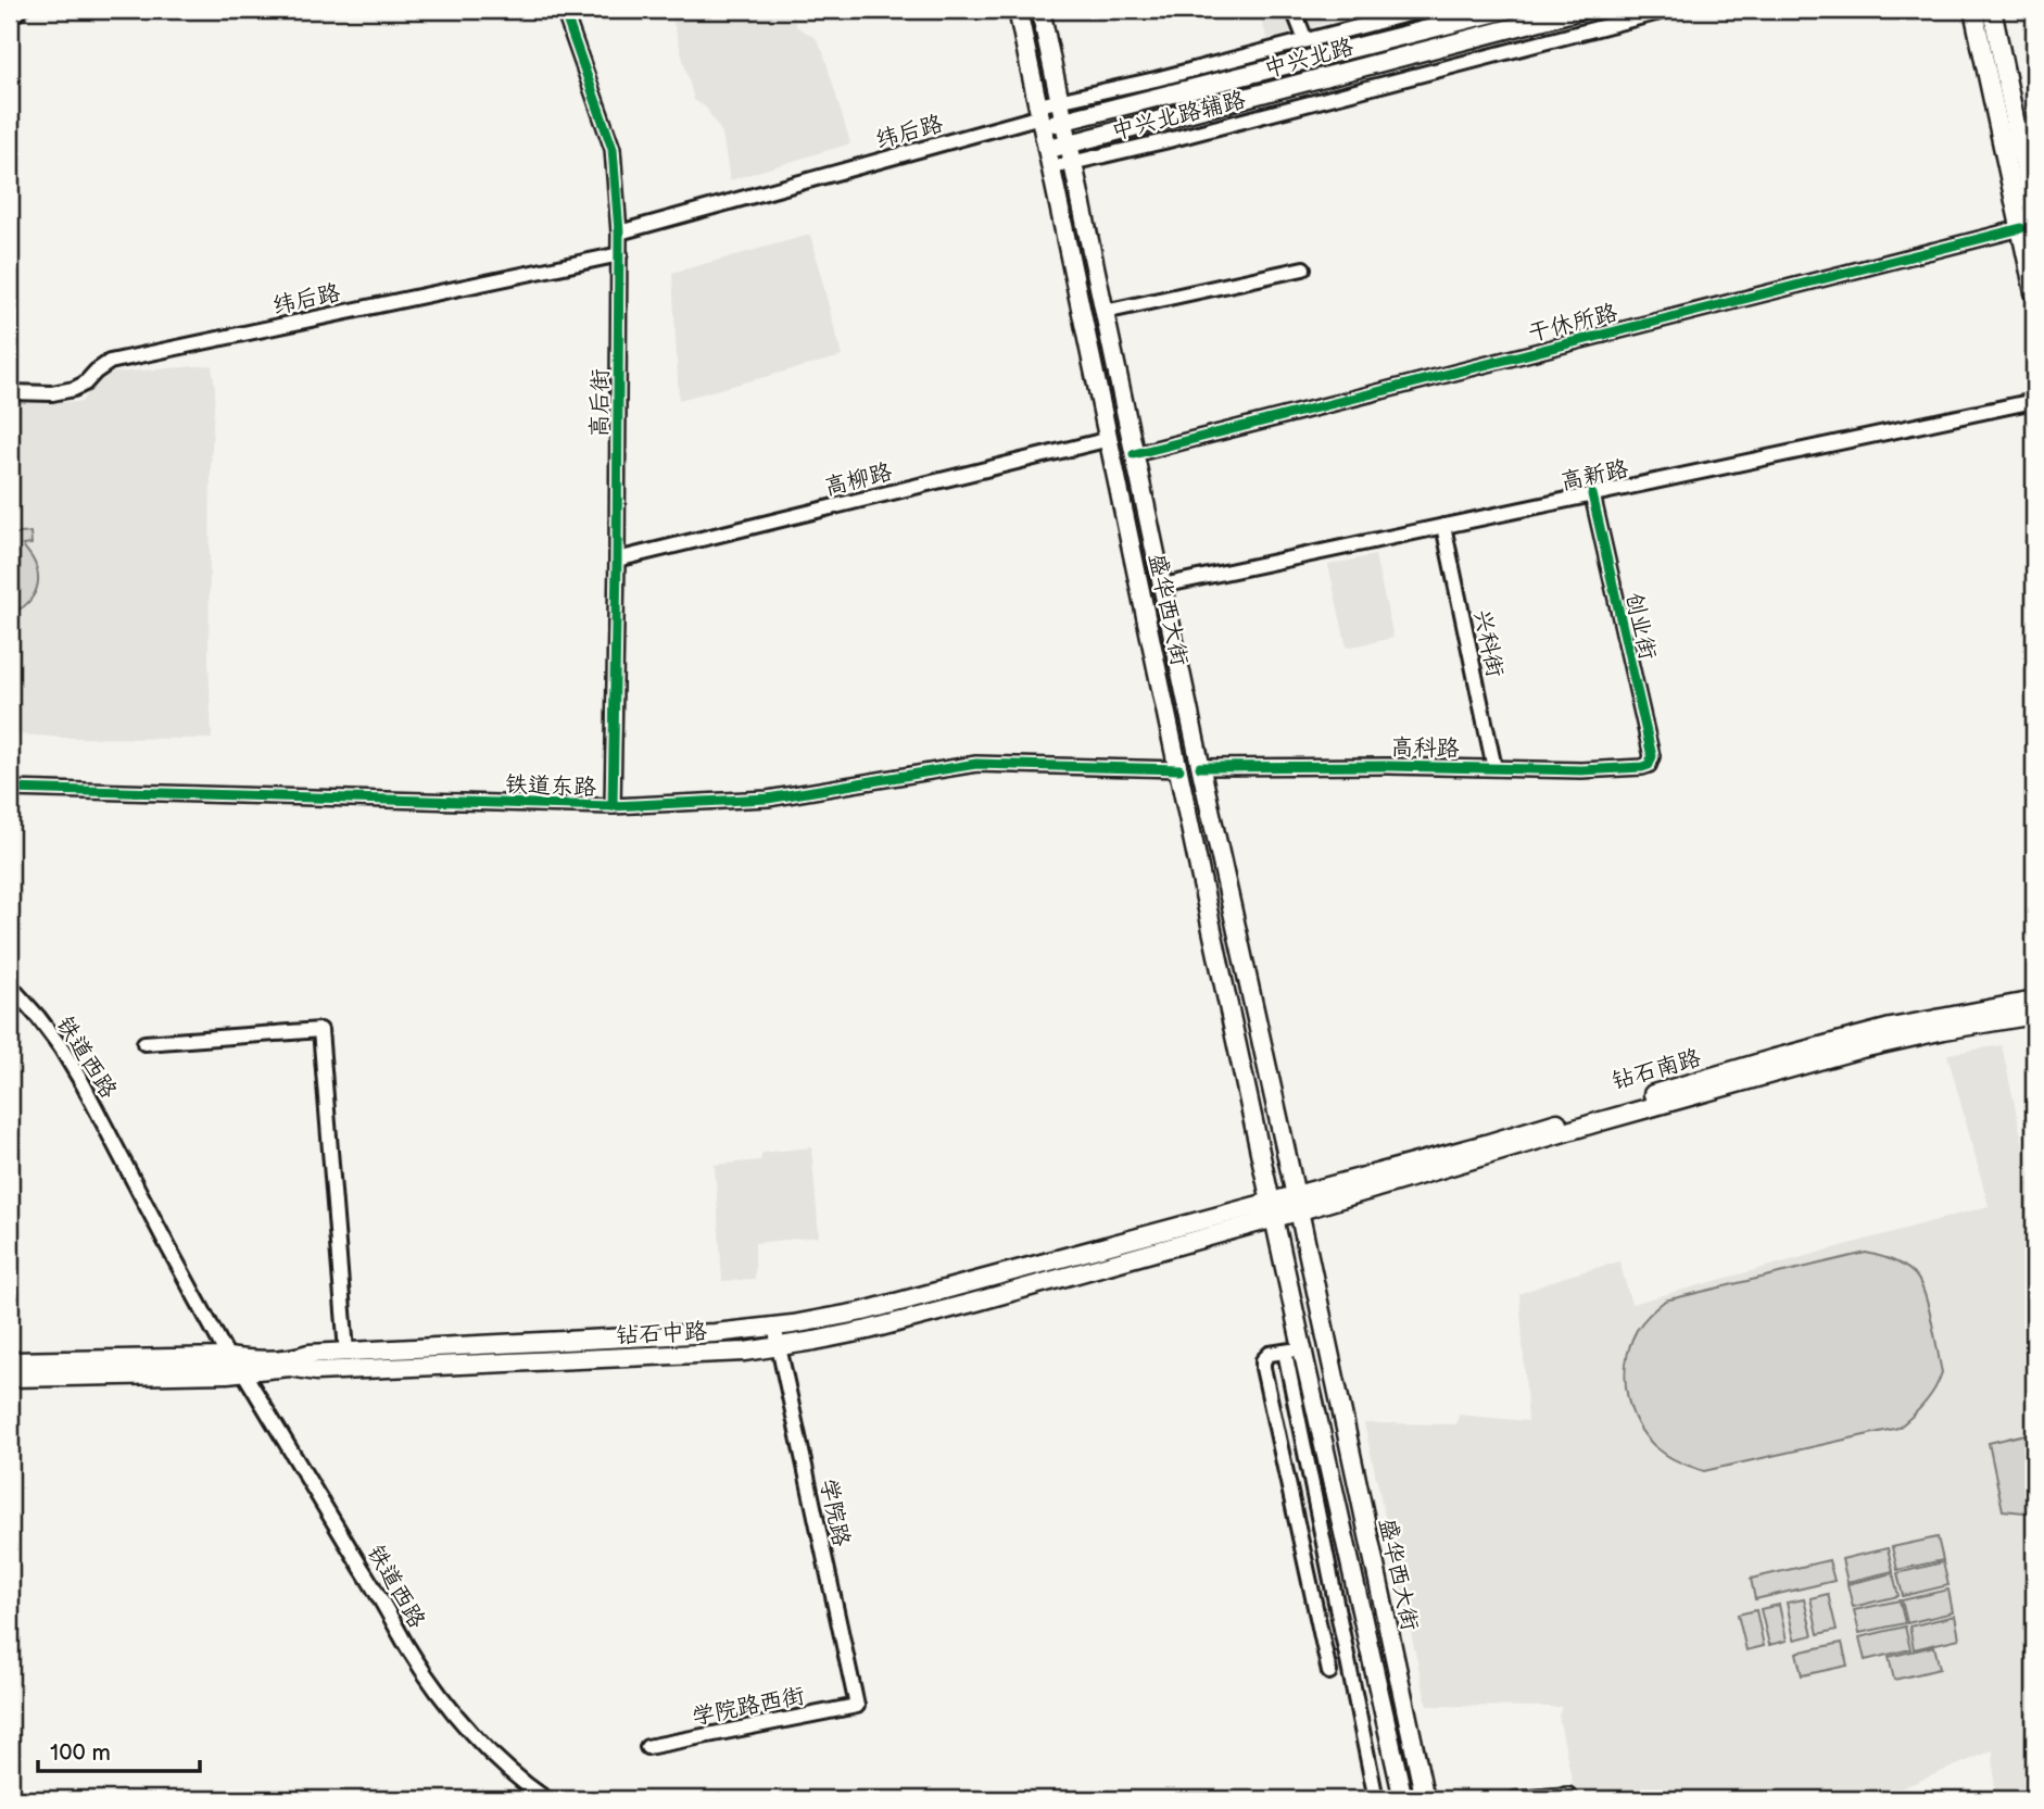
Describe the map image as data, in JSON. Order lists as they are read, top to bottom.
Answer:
{
  "streets": {
    "main road": [
      "中兴北路",
      "盛华西大街",
      "钻石南路",
      "钻石中路"
    ],
    "street": [
      "中兴北路辅路",
      "纬后路",
      "干休所路",
      "高后街",
      "高新路",
      "高柳路",
      "创业街",
      "兴科街",
      "高科路",
      "铁道东路",
      "铁道西路",
      "学院路",
      "学院路西街"
    ]
  },
  "crossings": [
    ["中兴北路", "中兴北路辅路"],
    ["中兴北路", "纬后路"],
    ["中兴北路", "盛华西大街"],
    ["中兴北路辅路", "纬后路"],
    ["中兴北路辅路", "盛华西大街"],
    ["纬后路", "高后街"],
    ["纬后路", "盛华西大街"],
    ["干休所路", "盛华西大街"],
    ["高后街", "高柳路"],
    ["高后街", "铁道东路"],
    ["高新路", "盛华西大街"],
    ["高新路", "创业街"],
    ["高新路", "兴科街"],
    ["高柳路", "盛华西大街"],
    ["盛华西大街", "高科路"],
    ["盛华西大街", "铁道东路"],
    ["盛华西大街", "钻石南路"],
    ["盛华西大街", "钻石中路"],
    ["创业街", "高科路"],
    ["兴科街", "高科路"],
    ["铁道西路", "钻石中路"],
    ["钻石南路", "钻石中路"],
    ["钻石中路", "学院路"],
    ["学院路", "学院路西街"]
  ],
  "scale_bar": "100 m"
}
